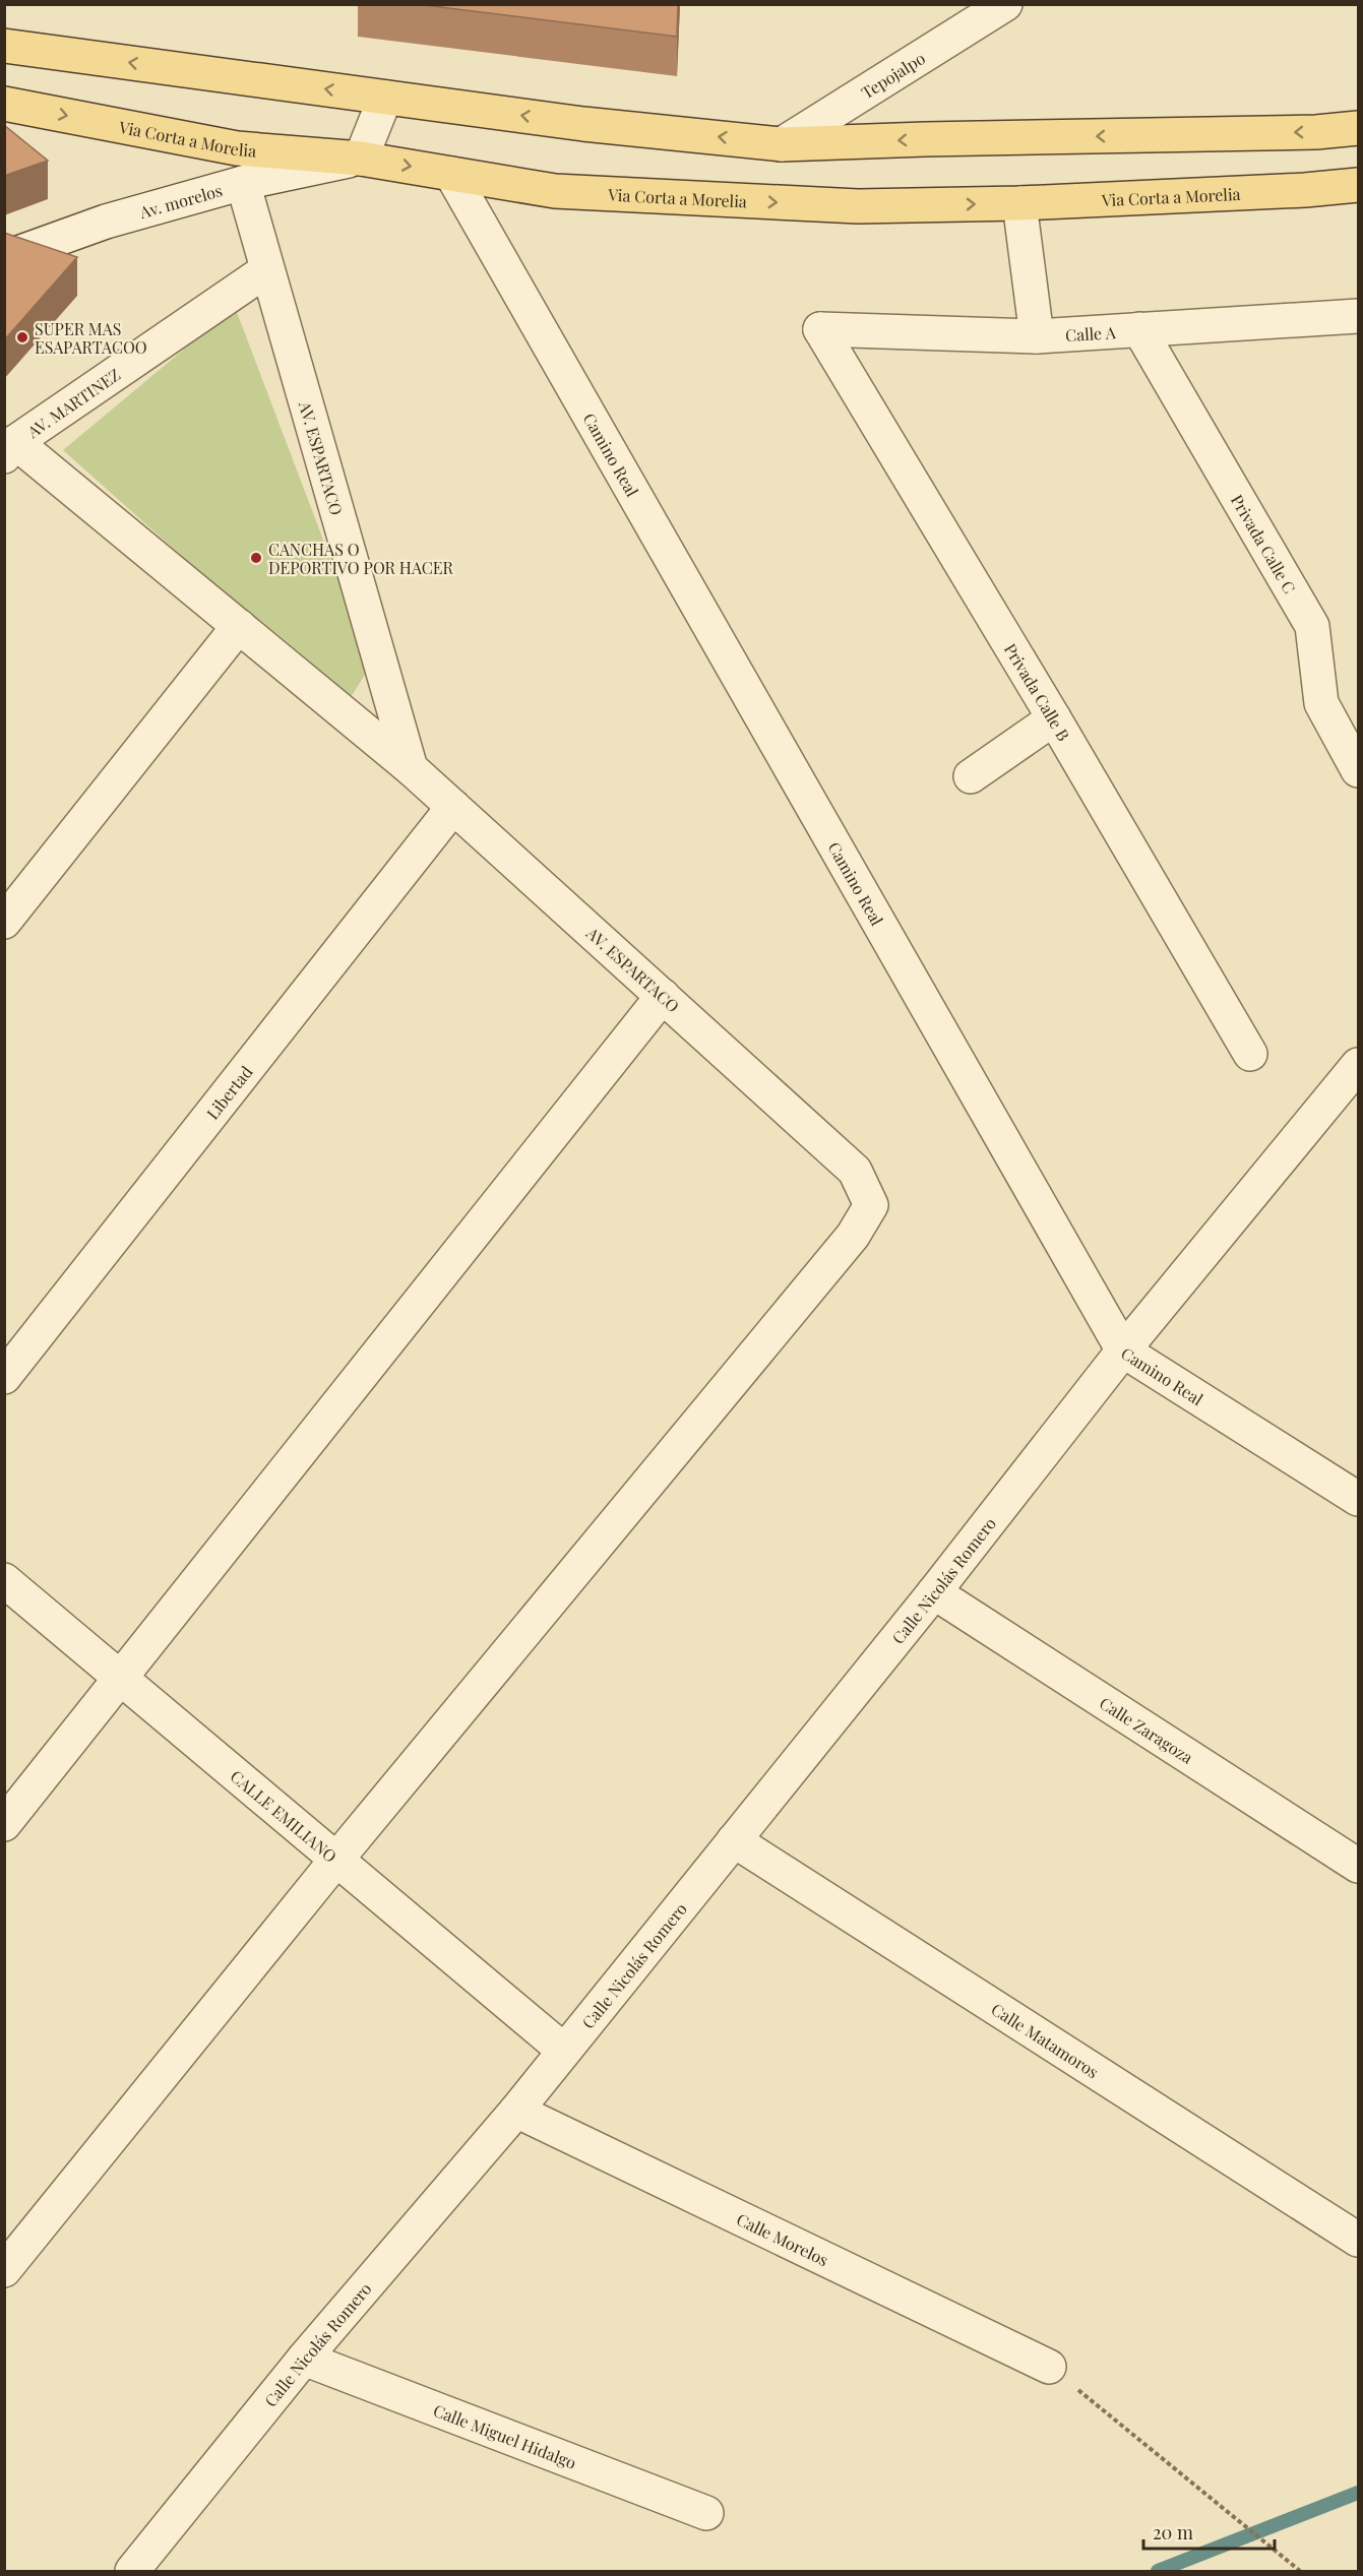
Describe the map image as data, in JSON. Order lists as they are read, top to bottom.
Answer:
{
  "streets": {
    "main road": ["Via Corta a Morelia"],
    "street": [
      "Tepojalpo",
      "Av. morelos",
      "Calle A",
      "AV. MARTINEZ",
      "Camino Real",
      "AV. ESPARTACO",
      "Privada Calle C",
      "Privada Calle B",
      "Libertad",
      "Calle Nicolás Romero",
      "Calle Zaragoza",
      "CALLE EMILIANO",
      "Calle Matamoros",
      "Calle Morelos",
      "Calle Miguel Hidalgo"
    ]
  },
  "crossings": [
    ["Via Corta a Morelia", "Av. morelos"],
    ["Via Corta a Morelia", "Camino Real"],
    ["Av. morelos", "AV. ESPARTACO"],
    ["Calle A", "Privada Calle C"],
    ["Calle A", "Privada Calle B"],
    ["AV. MARTINEZ", "AV. ESPARTACO"],
    ["Camino Real", "Calle Nicolás Romero"],
    ["AV. ESPARTACO", "Libertad"],
    ["AV. ESPARTACO", "CALLE EMILIANO"],
    ["Calle Nicolás Romero", "Calle Zaragoza"],
    ["Calle Nicolás Romero", "CALLE EMILIANO"],
    ["Calle Nicolás Romero", "Calle Matamoros"],
    ["Calle Nicolás Romero", "Calle Morelos"],
    ["Calle Nicolás Romero", "Calle Miguel Hidalgo"]
  ],
  "places": ["SUPER MAS ESAPARTACOO", "CANCHAS O DEPORTIVO POR HACER"],
  "scale_bar": "20 m"
}
